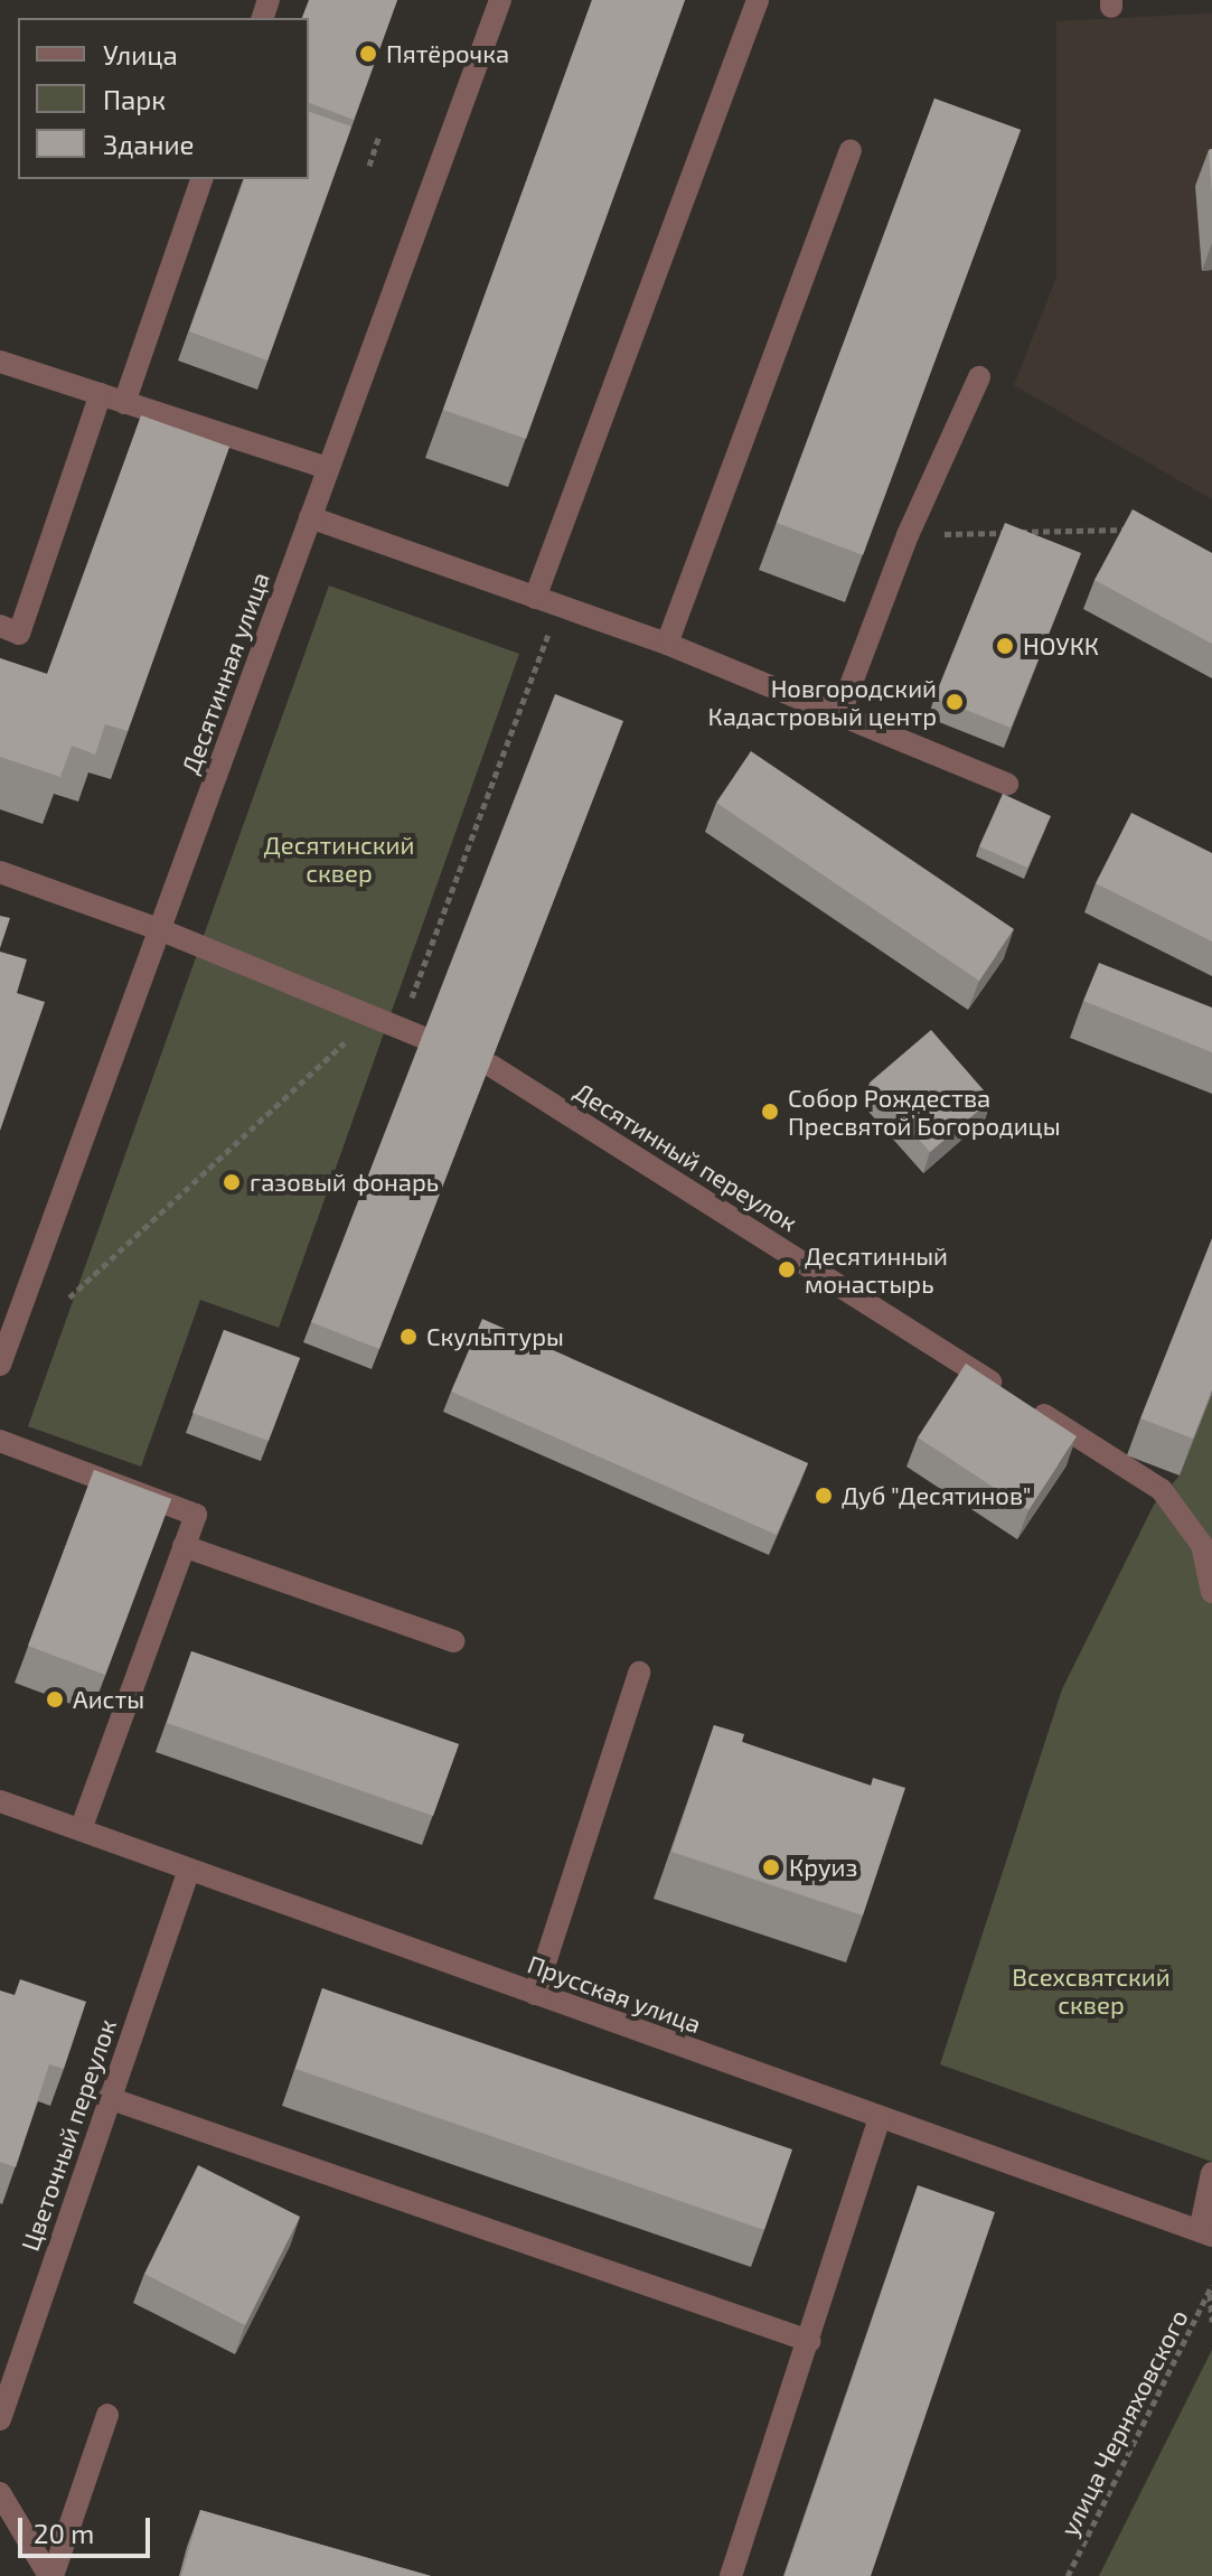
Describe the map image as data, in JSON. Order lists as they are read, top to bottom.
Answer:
{
  "streets": {
    "street": [
      "Десятинная улица",
      "Десятинный переулок",
      "Прусская улица",
      "Цветочный переулок"
    ],
    "path": ["улица Черняховского"]
  },
  "crossings": [
    ["Прусская улица", "Цветочный переулок"]
  ],
  "parks": ["Десятинский сквер", "Всехсвятский сквер"],
  "places": [
    "Пятёрочка",
    "НОУКК",
    "Новгородский Кадастровый центр",
    "Собор Рождества Пресвятой Богородицы",
    "газовый фонарь",
    "Десятинный монастырь",
    "Скульптуры",
    "Дуб \"Десятинов\"",
    "Аисты",
    "Круиз"
  ],
  "legend": ["Улица", "Парк", "Здание"],
  "scale_bar": "20 m"
}
